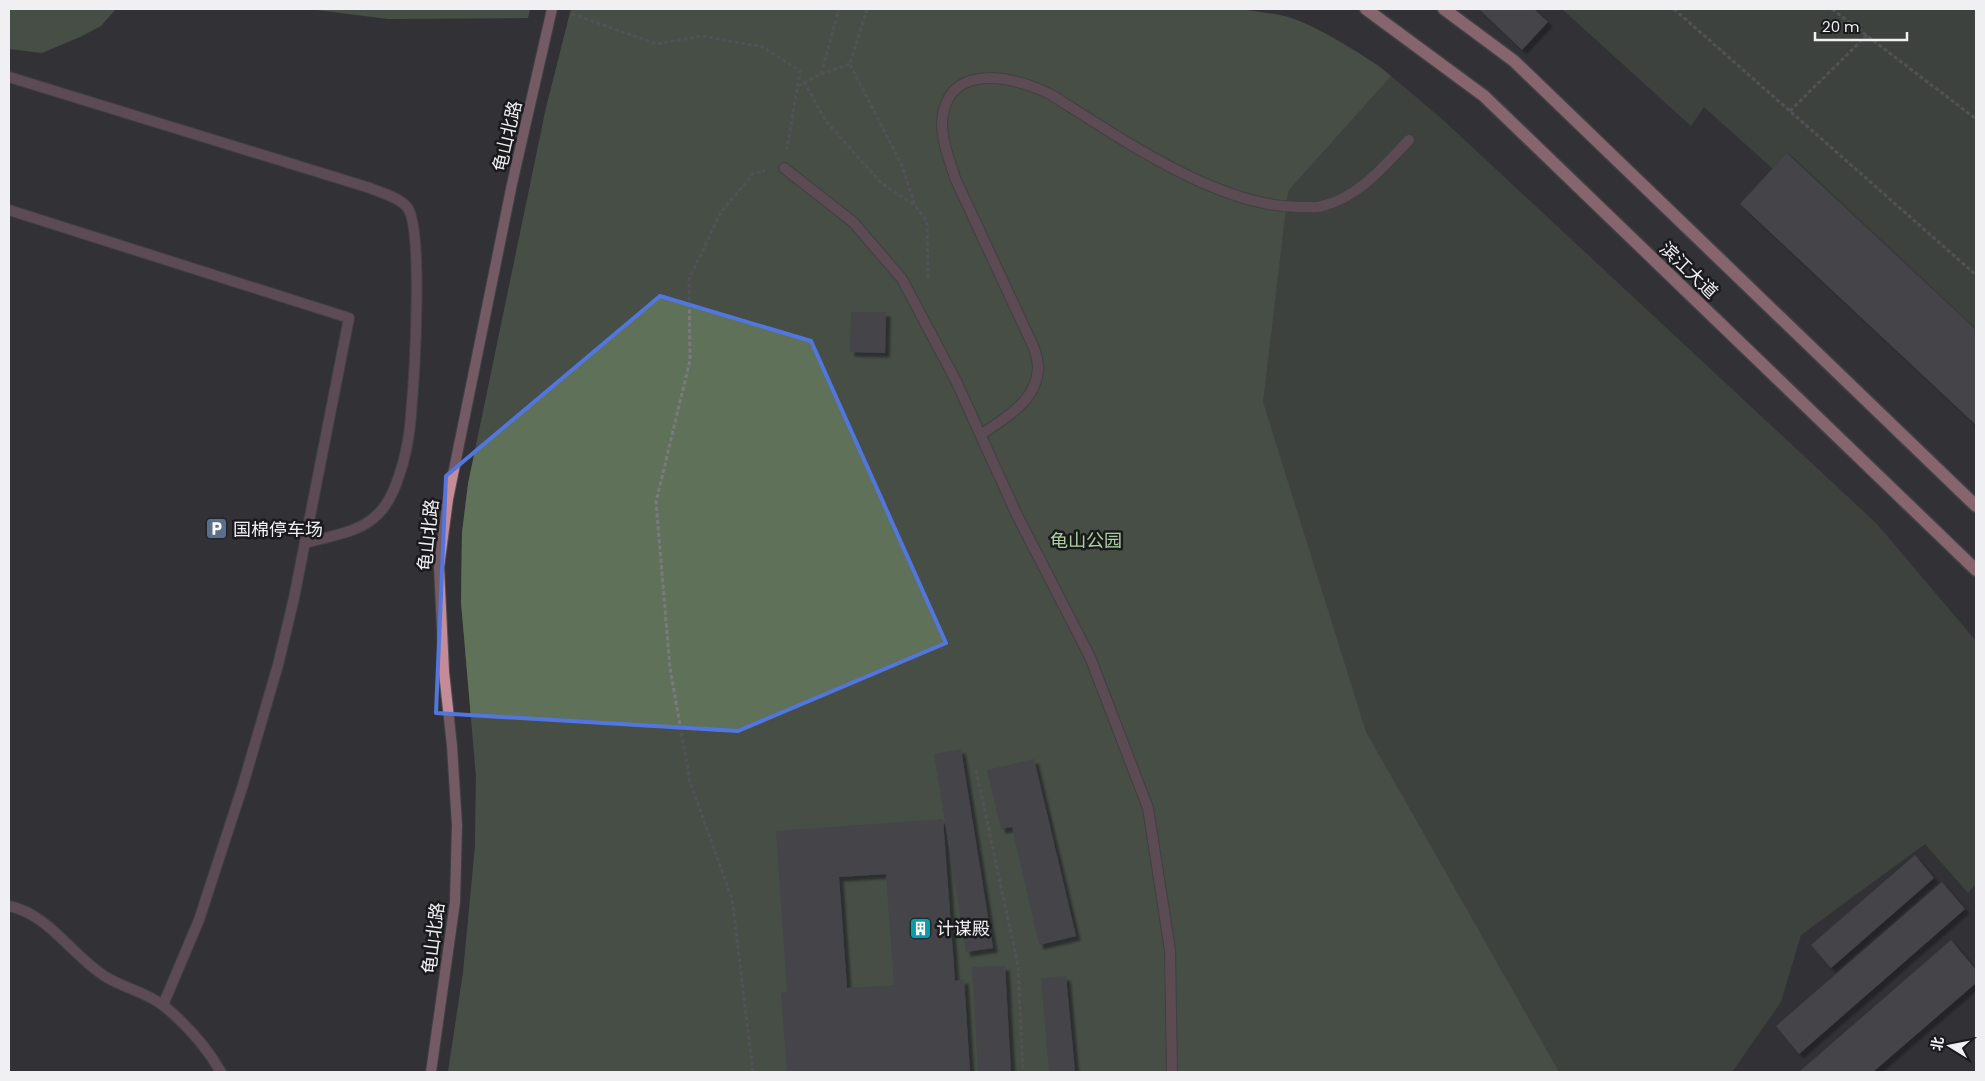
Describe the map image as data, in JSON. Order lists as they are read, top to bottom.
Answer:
{
  "streets": {
    "main road": ["滨江大道"],
    "street": ["龟山北路"]
  },
  "parks": ["龟山公园"],
  "places": {
    "parking": ["国棉停车场"],
    "building": ["计谋殿"]
  },
  "scale_bar": "20 m",
  "north": "left"
}
